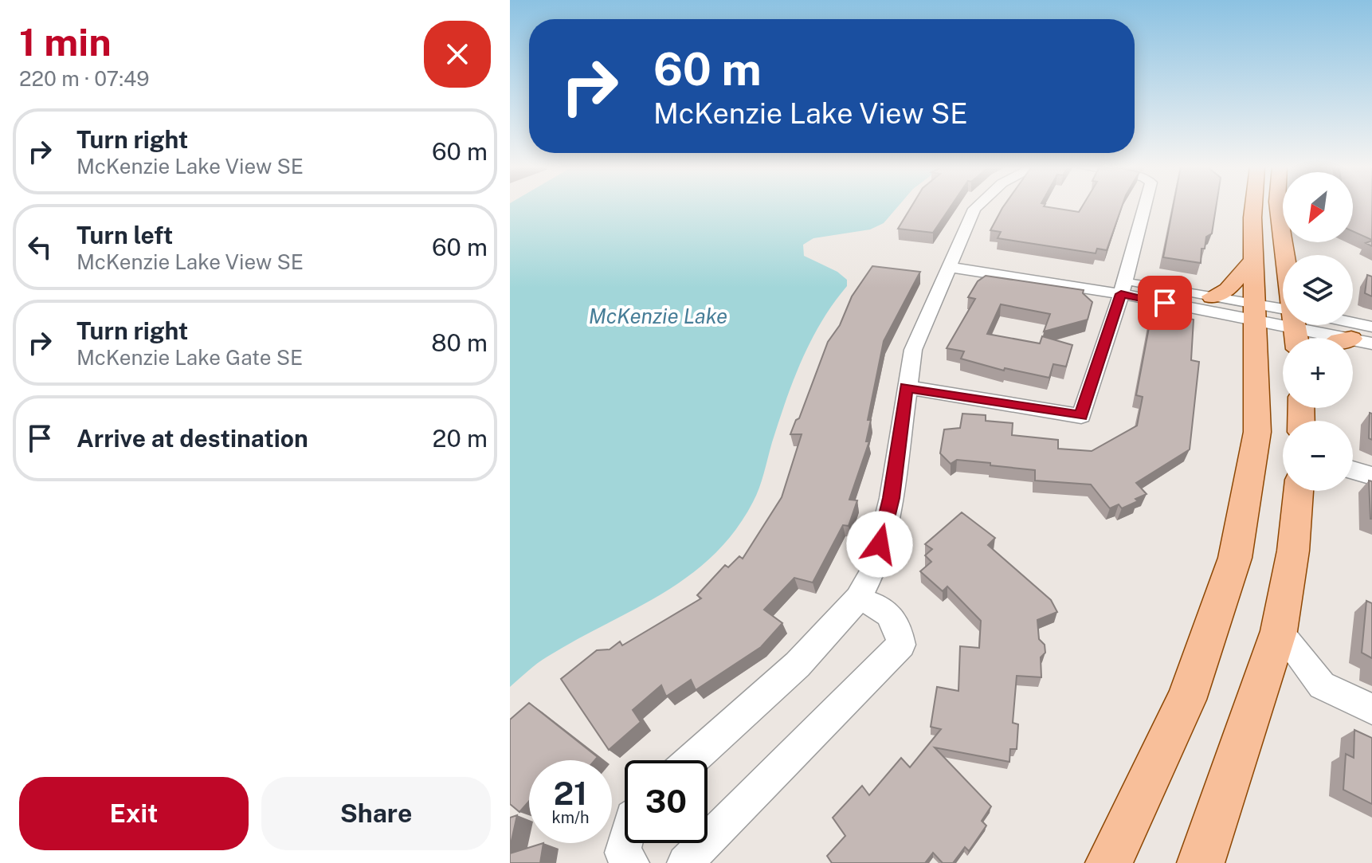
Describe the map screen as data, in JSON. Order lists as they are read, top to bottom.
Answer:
{
  "water": ["McKenzie Lake"],
  "north": "bottom left",
  "page": {
    "heading": ["1 min", "220 m · 07:49"],
    "turn": ["60 m", "McKenzie Lake View SE"],
    "list": [
      {
        "name": "Turn right",
        "note": "McKenzie Lake View SE",
        "value": "60 m"
      },
      {
        "name": "Turn left",
        "note": "McKenzie Lake View SE",
        "value": "60 m"
      },
      {
        "name": "Turn right",
        "note": "McKenzie Lake Gate SE",
        "value": "80 m"
      },
      {
        "name": "Arrive at destination",
        "value": "20 m"
      }
    ],
    "map_buttons": ["+", "−"],
    "speed": "21 km/h",
    "limit": "30",
    "buttons": ["Exit", "Share"]
  }
}
